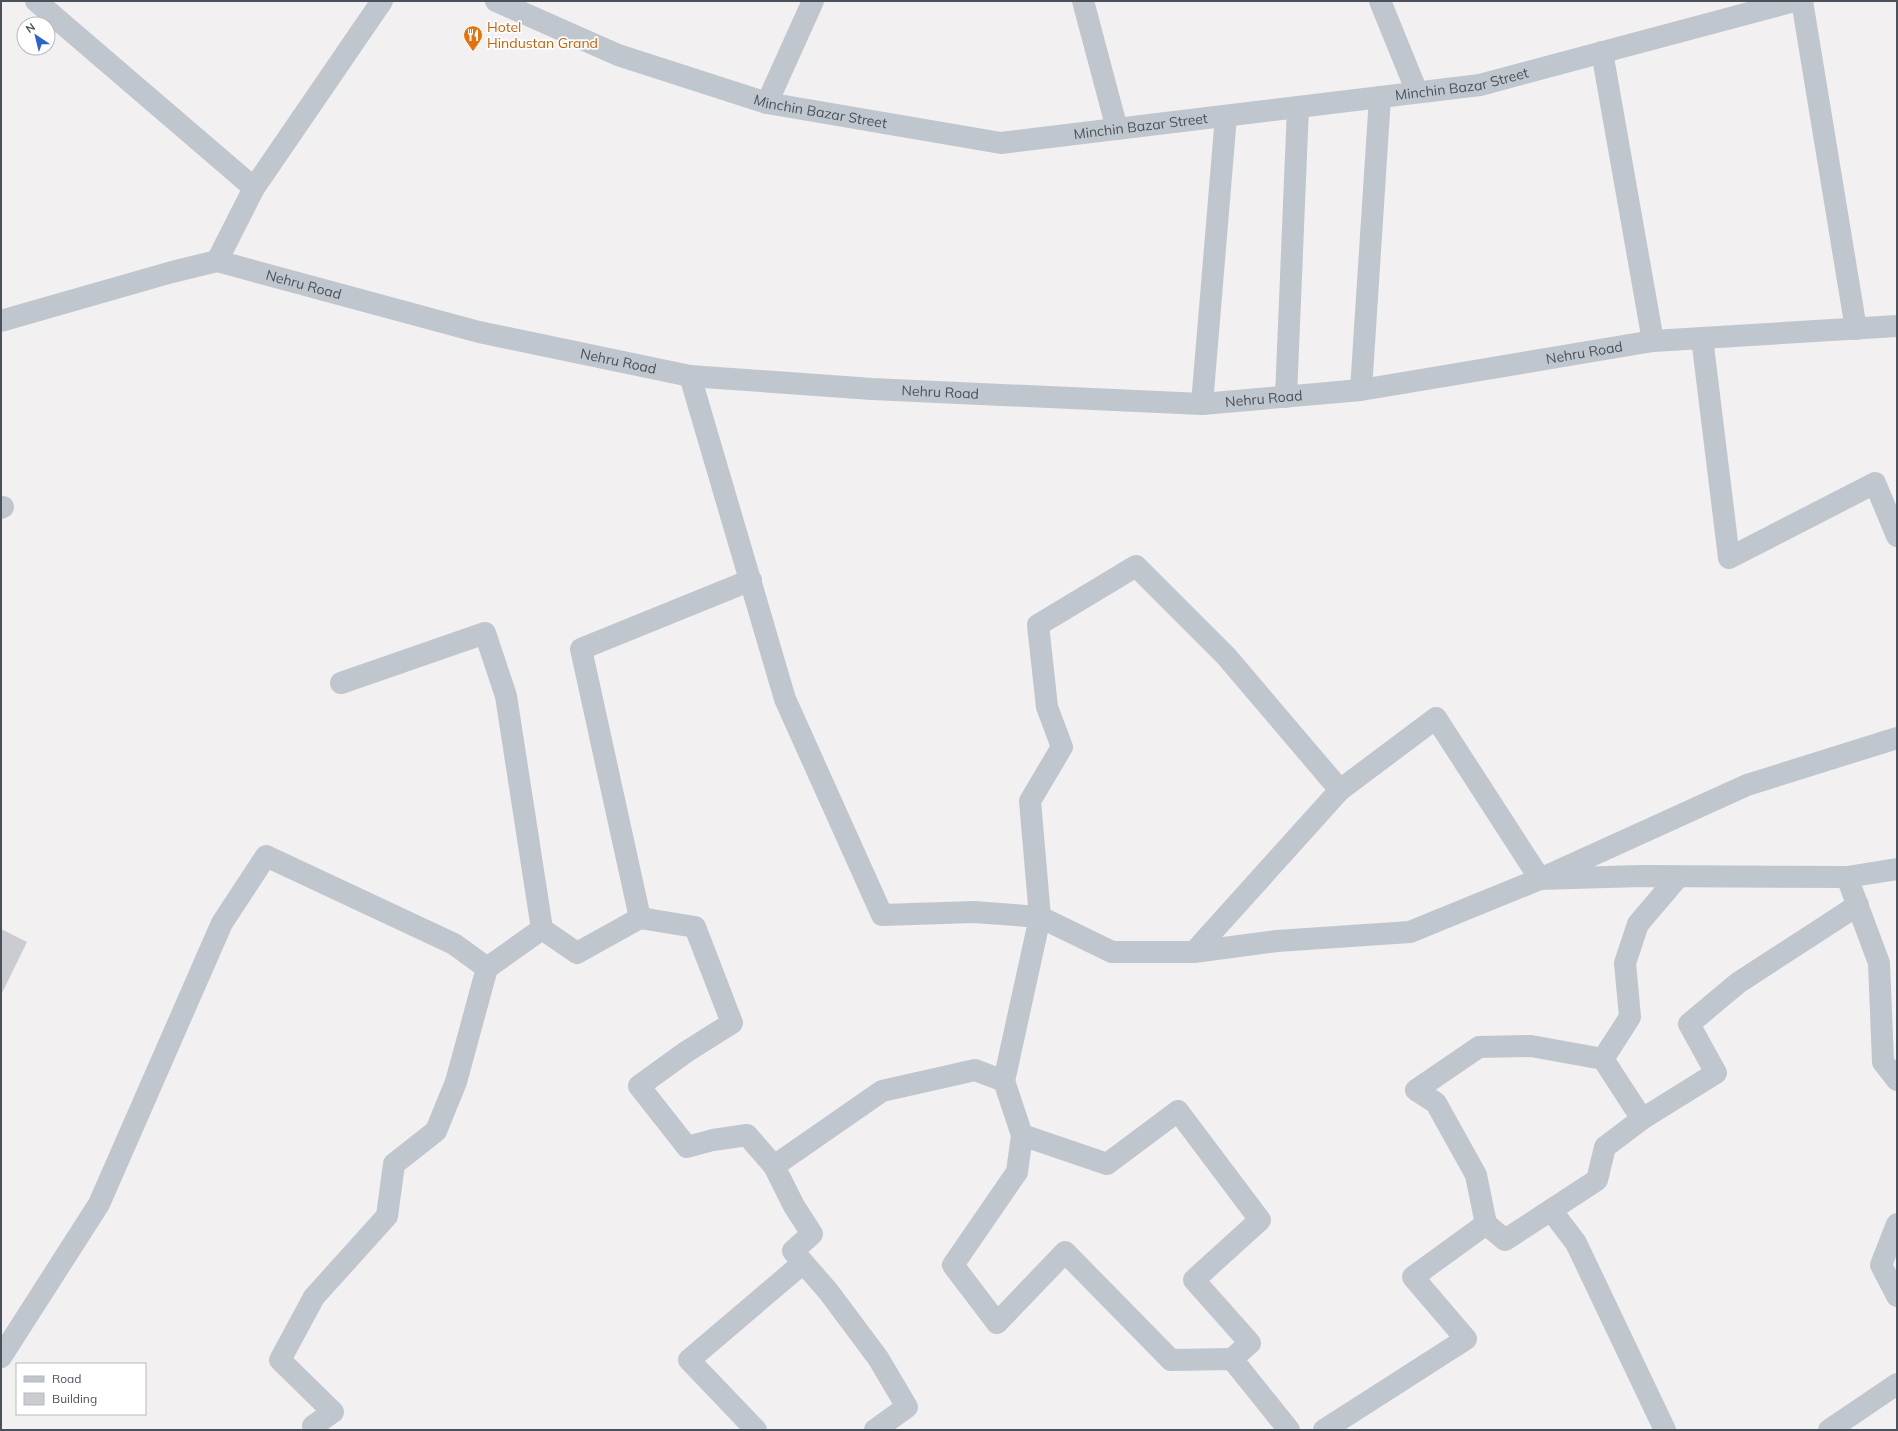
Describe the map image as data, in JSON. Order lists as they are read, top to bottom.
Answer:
{
  "streets": {
    "street": ["Minchin Bazar Street", "Nehru Road"]
  },
  "places": {
    "restaurant": ["Hotel Hindustan Grand"]
  },
  "legend": ["Road", "Building"],
  "north": "top left"
}
